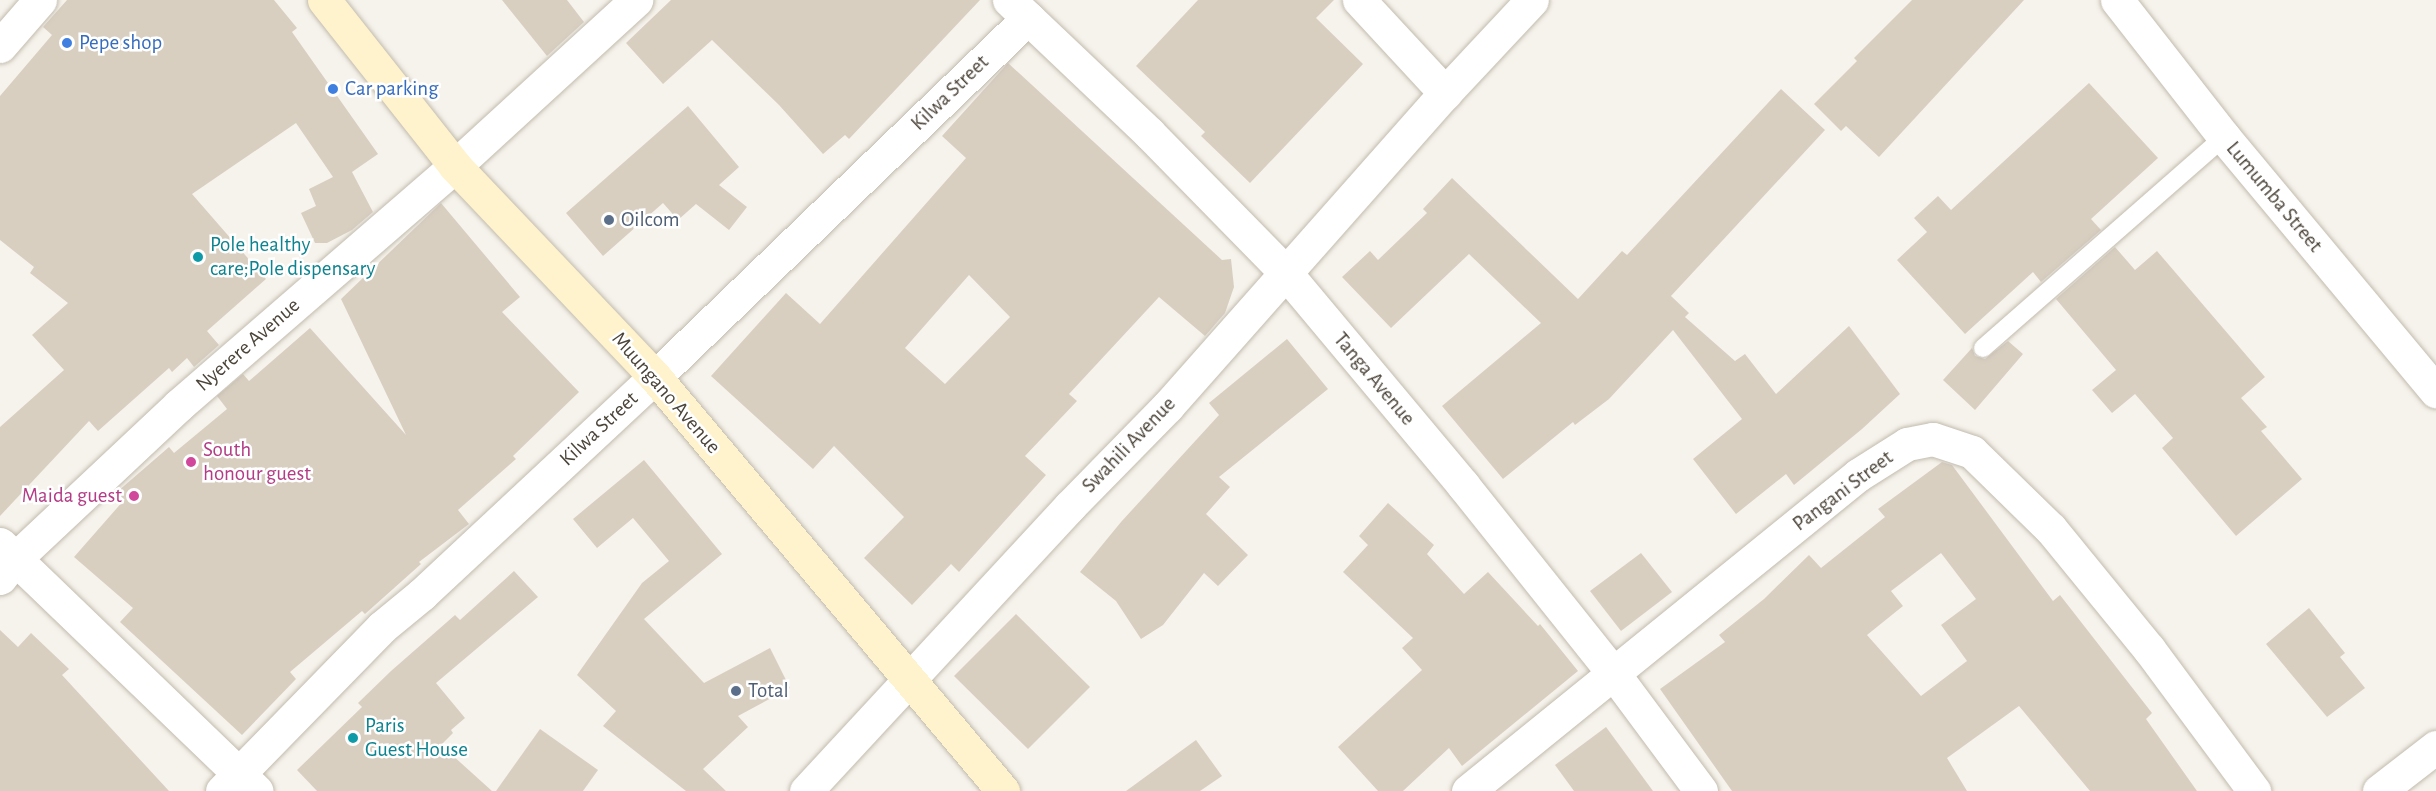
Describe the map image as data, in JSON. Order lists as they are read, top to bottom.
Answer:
{
  "streets": {
    "main road": ["Muungano Avenue"],
    "street": [
      "Kilwa Street",
      "Lumumba Street",
      "Nyerere Avenue",
      "Tanga Avenue",
      "Swahili Avenue",
      "Pangani Street"
    ]
  },
  "crossings": [
    ["Kilwa Street", "Tanga Avenue"],
    ["Kilwa Street", "Muungano Avenue"],
    ["Nyerere Avenue", "Muungano Avenue"],
    ["Tanga Avenue", "Swahili Avenue"],
    ["Tanga Avenue", "Pangani Street"],
    ["Muungano Avenue", "Swahili Avenue"]
  ],
  "places": [
    "Pepe shop",
    "Car parking",
    "Oilcom",
    "Pole healthy care;Pole dispensary",
    "South honour guest",
    "Maida guest",
    "Total",
    "Paris Guest House"
  ]
}
